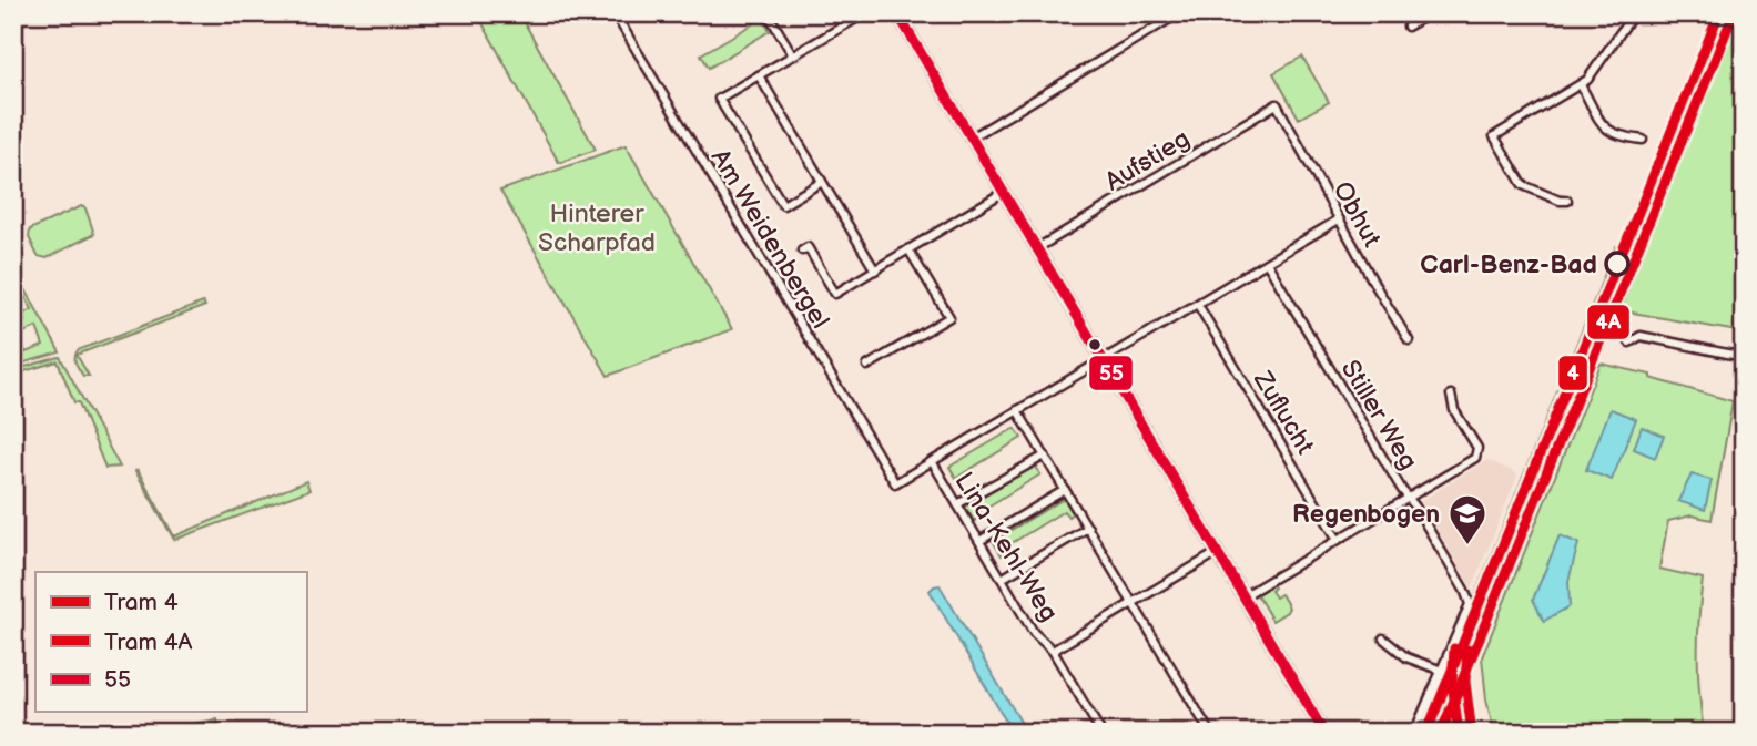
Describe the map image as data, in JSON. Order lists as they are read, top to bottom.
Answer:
{
  "streets": {
    "street": [
      "Aufstieg",
      "Obhut",
      "Am Weidenbergel",
      "Zuflucht",
      "Stiller Weg",
      "Lina-Kehl-Weg"
    ]
  },
  "crossings": [
    ["Aufstieg", "Obhut"],
    ["Obhut", "Lina-Kehl-Weg"],
    ["Am Weidenbergel", "Lina-Kehl-Weg"],
    ["Zuflucht", "Lina-Kehl-Weg"],
    ["Stiller Weg", "Lina-Kehl-Weg"]
  ],
  "parks": ["Hinterer Scharpfad"],
  "places": {
    "other": ["Carl-Benz-Bad"],
    "school or university": ["Regenbogen"]
  },
  "lines": ["tram line 4", "transit line 55", "tram line 4A"],
  "legend": ["Tram 4", "Tram 4A", "55"]
}
